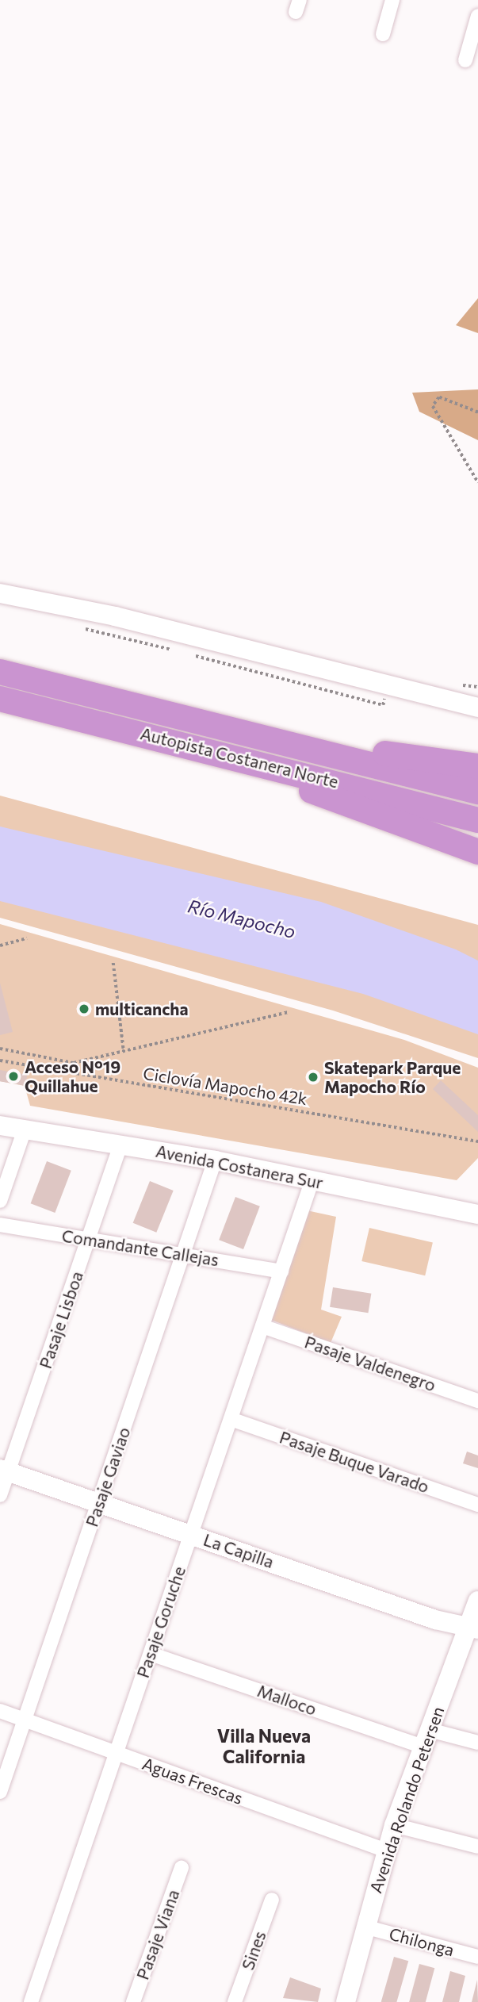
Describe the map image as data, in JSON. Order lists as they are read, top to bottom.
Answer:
{
  "streets": {
    "highway": ["Autopista Costanera Norte"],
    "street": [
      "Avenida Costanera Sur",
      "Comandante Callejas",
      "Pasaje Lisboa",
      "Pasaje Valdenegro",
      "Pasaje Buque Varado",
      "Pasaje Gaviao",
      "La Capilla",
      "Pasaje Goruche",
      "Malloco",
      "Aguas Frescas",
      "Avenida Rolando Petersen",
      "Pasaje Viana",
      "Chilonga",
      "Sines"
    ],
    "path": ["Ciclovía Mapocho 42k"]
  },
  "crossings": [
    ["Avenida Costanera Sur", "Pasaje Lisboa"],
    ["Avenida Costanera Sur", "Pasaje Gaviao"],
    ["Avenida Costanera Sur", "Pasaje Goruche"],
    ["Comandante Callejas", "Pasaje Lisboa"],
    ["Comandante Callejas", "Pasaje Gaviao"],
    ["Comandante Callejas", "Pasaje Goruche"],
    ["Pasaje Lisboa", "La Capilla"],
    ["Pasaje Valdenegro", "Pasaje Goruche"],
    ["Pasaje Buque Varado", "Pasaje Goruche"],
    ["Pasaje Gaviao", "La Capilla"],
    ["Pasaje Gaviao", "Aguas Frescas"],
    ["La Capilla", "Pasaje Goruche"],
    ["La Capilla", "Avenida Rolando Petersen"],
    ["Pasaje Goruche", "Malloco"],
    ["Pasaje Goruche", "Aguas Frescas"],
    ["Malloco", "Avenida Rolando Petersen"],
    ["Aguas Frescas", "Avenida Rolando Petersen"],
    ["Avenida Rolando Petersen", "Chilonga"]
  ],
  "districts": ["Villa Nueva California"],
  "water": ["Río Mapocho"],
  "places": ["multicancha", "Acceso N°19 Quillahue", "Skatepark Parque Mapocho Río"]
}
